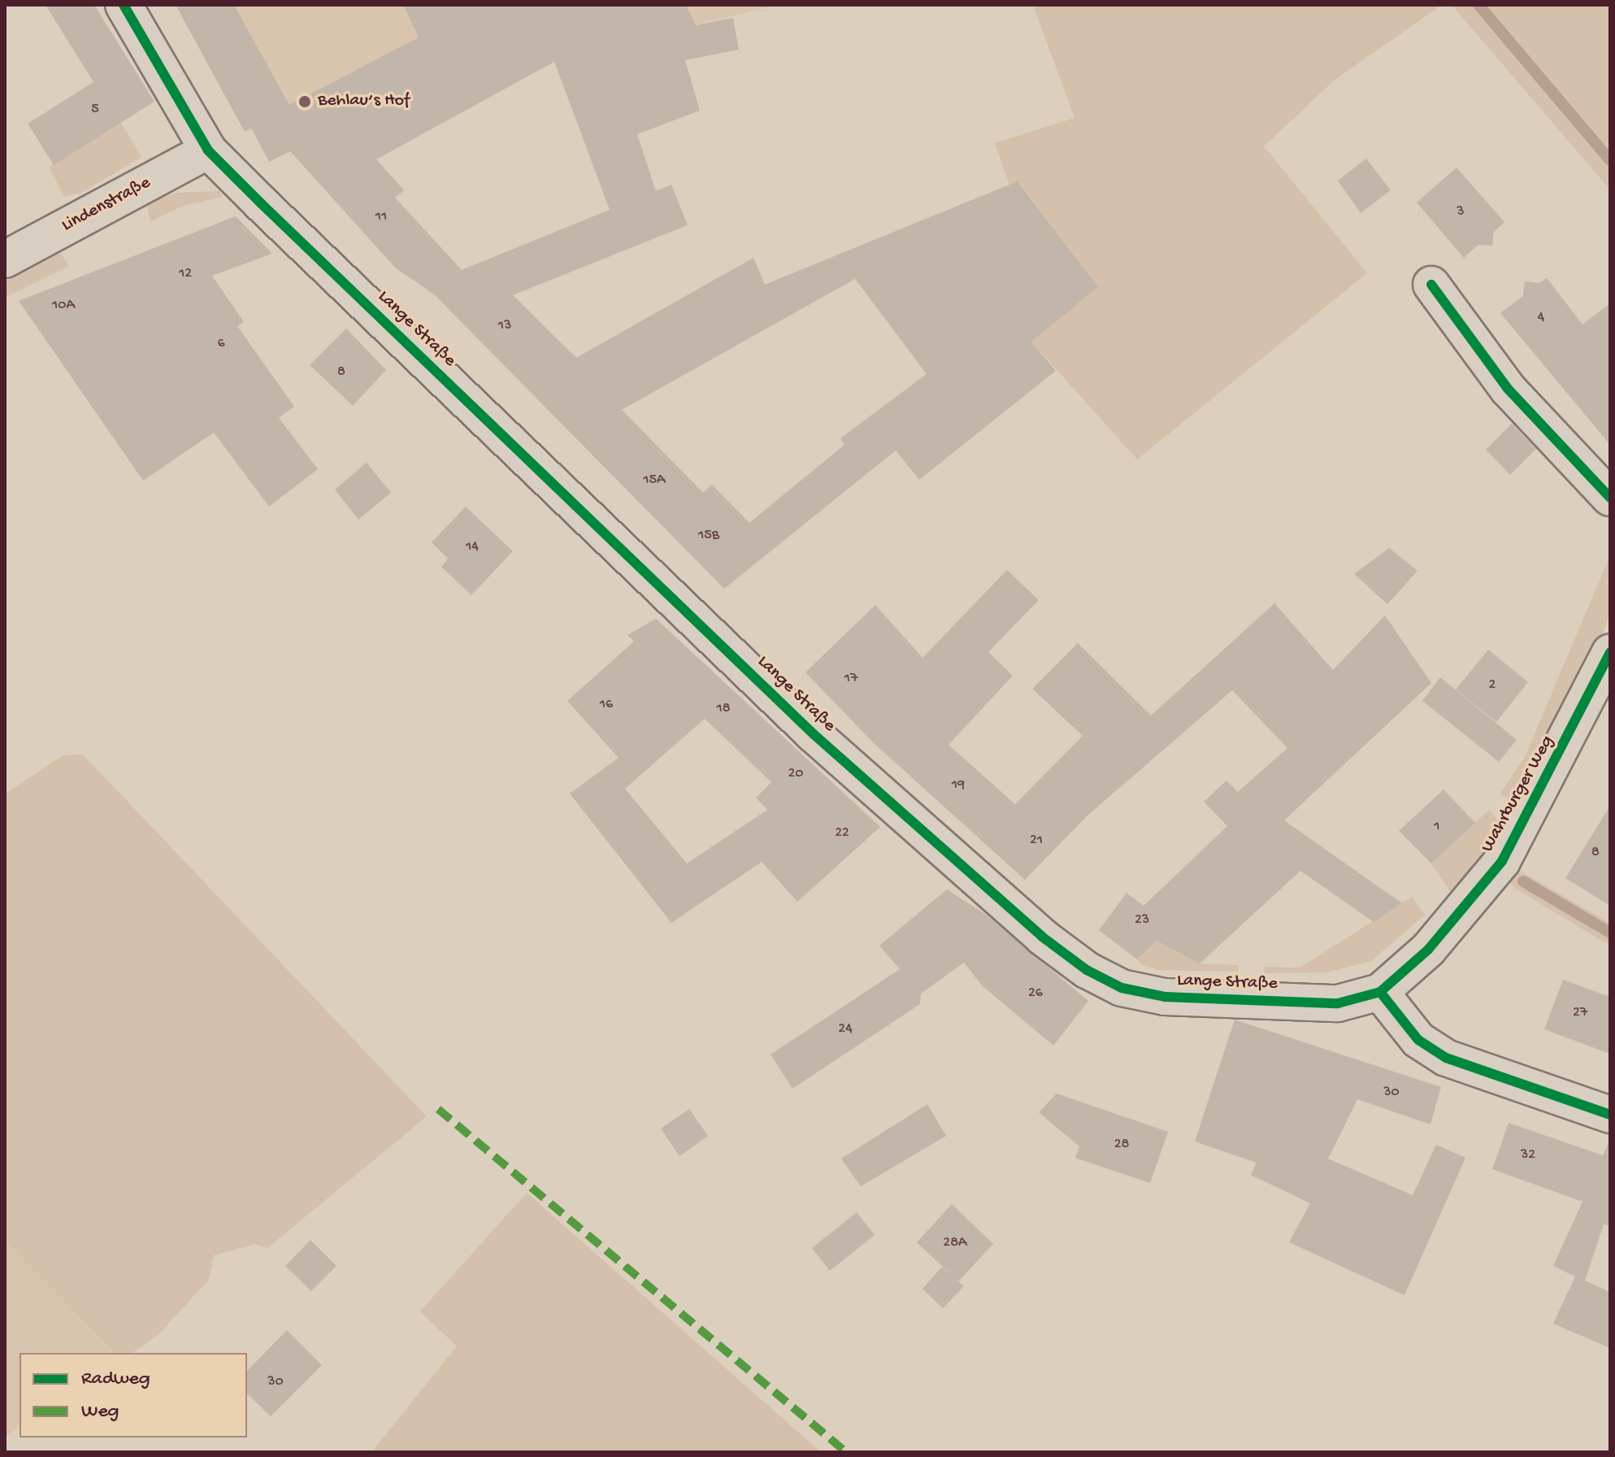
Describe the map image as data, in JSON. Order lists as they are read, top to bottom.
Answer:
{
  "streets": {
    "street": ["Lindenstraße", "Lange Straße", "Wahrburger Weg"]
  },
  "crossings": [
    ["Lindenstraße", "Lange Straße"],
    ["Lange Straße", "Wahrburger Weg"]
  ],
  "places": ["Behlau’s Hof"],
  "house_numbers": [
    "5",
    "3",
    "11",
    "12",
    "10A",
    "4",
    "13",
    "6",
    "8",
    "15A",
    "15B",
    "14",
    "17",
    "2",
    "16",
    "18",
    "20",
    "19",
    "1",
    "22",
    "21",
    "8",
    "23",
    "26",
    "27",
    "24",
    "30",
    "28",
    "32",
    "28A",
    "30"
  ],
  "legend": ["Radweg", "Weg"]
}
